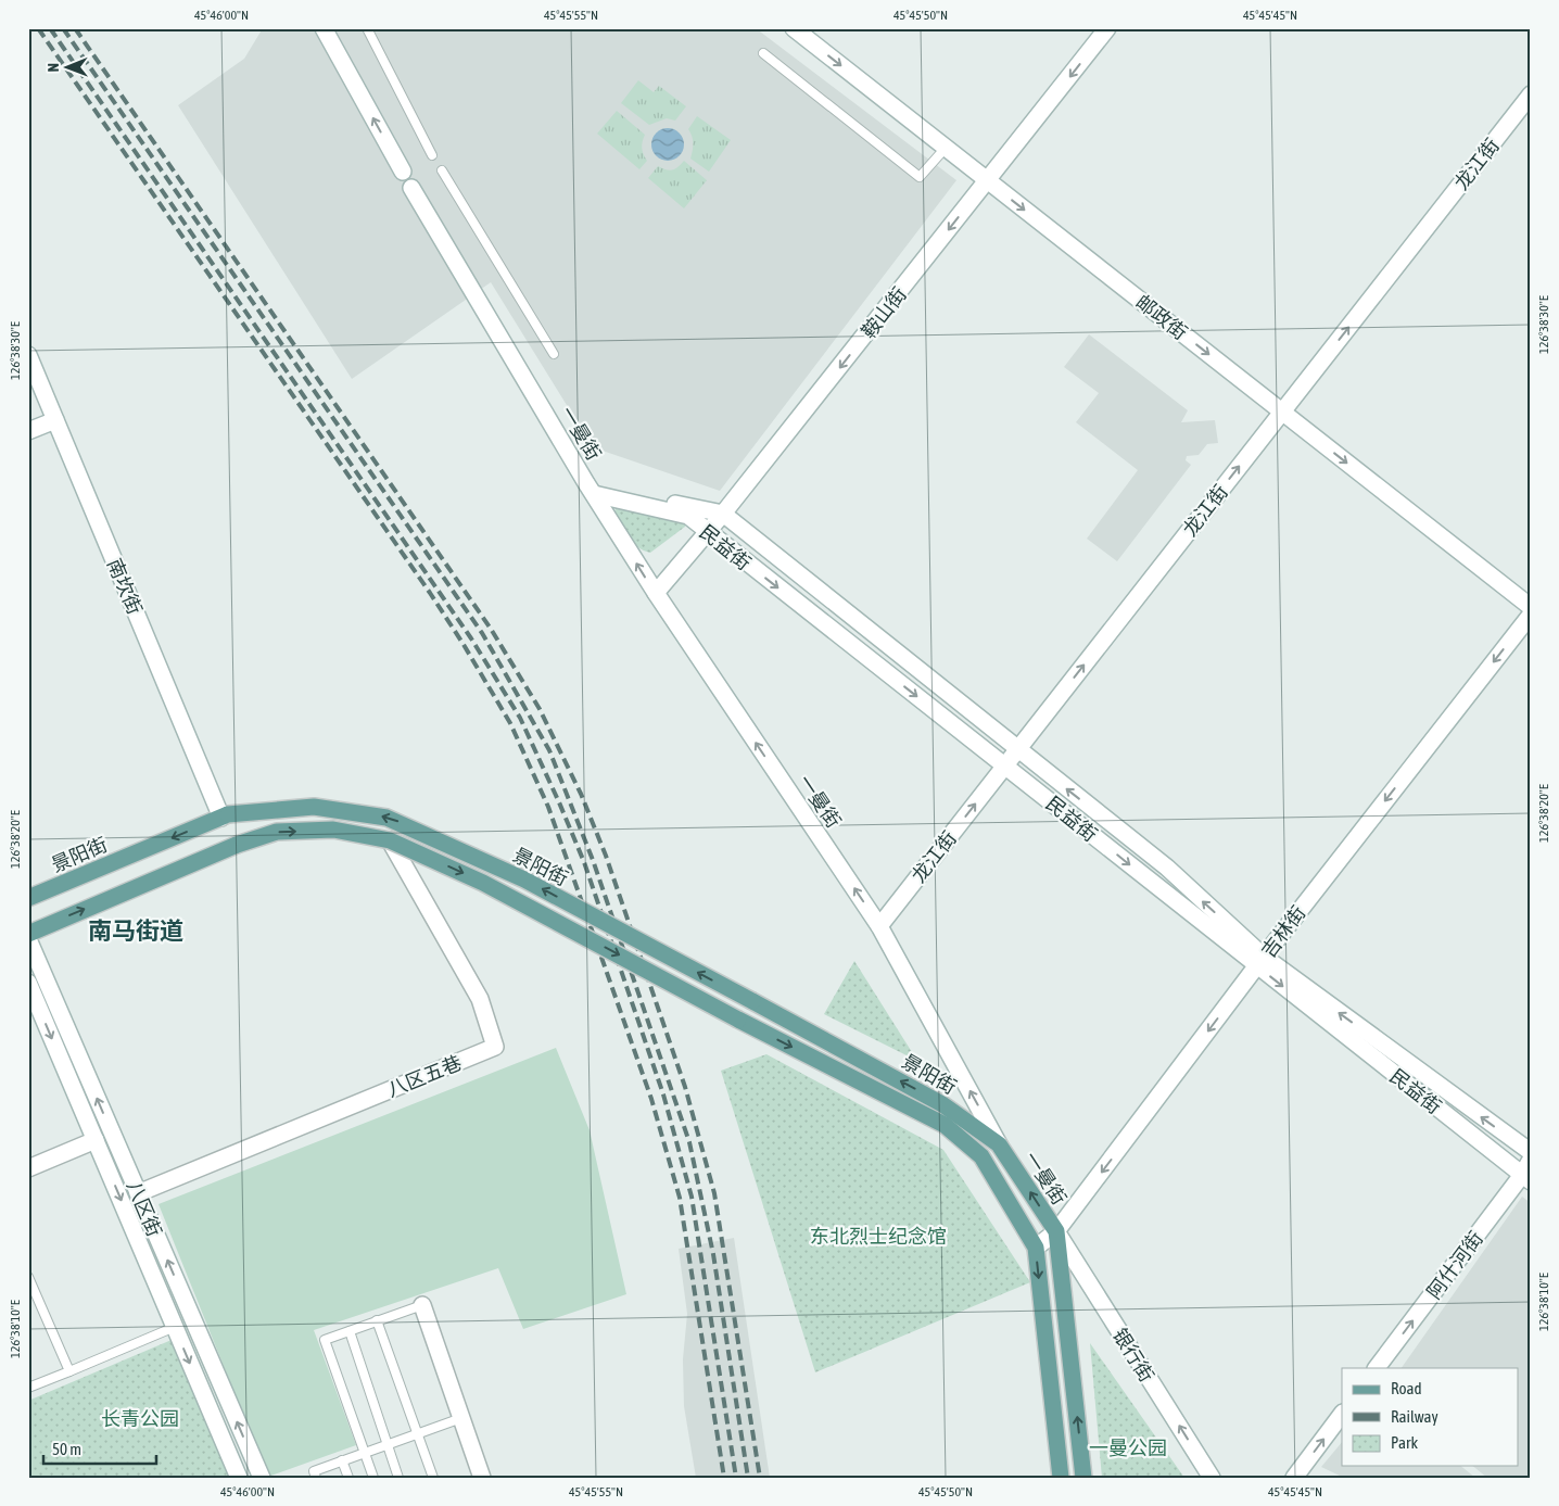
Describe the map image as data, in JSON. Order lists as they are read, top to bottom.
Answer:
{
  "streets": {
    "main road": ["一曼街", "景阳街"],
    "street": [
      "龙江街",
      "鞍山街",
      "邮政街",
      "民益街",
      "南坎街",
      "吉林街",
      "八区五巷",
      "八区街",
      "阿什河街",
      "银行街"
    ]
  },
  "crossings": [
    ["龙江街", "邮政街"],
    ["龙江街", "一曼街"],
    ["龙江街", "民益街"],
    ["鞍山街", "邮政街"],
    ["鞍山街", "一曼街"],
    ["鞍山街", "民益街"],
    ["一曼街", "民益街"],
    ["一曼街", "景阳街"],
    ["一曼街", "吉林街"],
    ["一曼街", "银行街"],
    ["民益街", "吉林街"],
    ["民益街", "阿什河街"],
    ["南坎街", "景阳街"],
    ["景阳街", "吉林街"],
    ["景阳街", "八区五巷"],
    ["吉林街", "银行街"],
    ["八区五巷", "八区街"]
  ],
  "one_way": [
    "龙江街",
    "鞍山街",
    "邮政街",
    "一曼街",
    "吉林街",
    "阿什河街",
    "银行街"
  ],
  "districts": ["南马街道"],
  "parks": ["东北烈士纪念馆", "长青公园", "一曼公园"],
  "legend": ["Road", "Railway", "Park"],
  "scale_bar": "50 m",
  "north": "left",
  "coordinates": [
    "45°46'00\"N",
    "45°45'55\"N",
    "45°45'50\"N",
    "45°45'45\"N",
    "126°38'30\"E",
    "126°38'20\"E",
    "126°38'10\"E"
  ]
}
